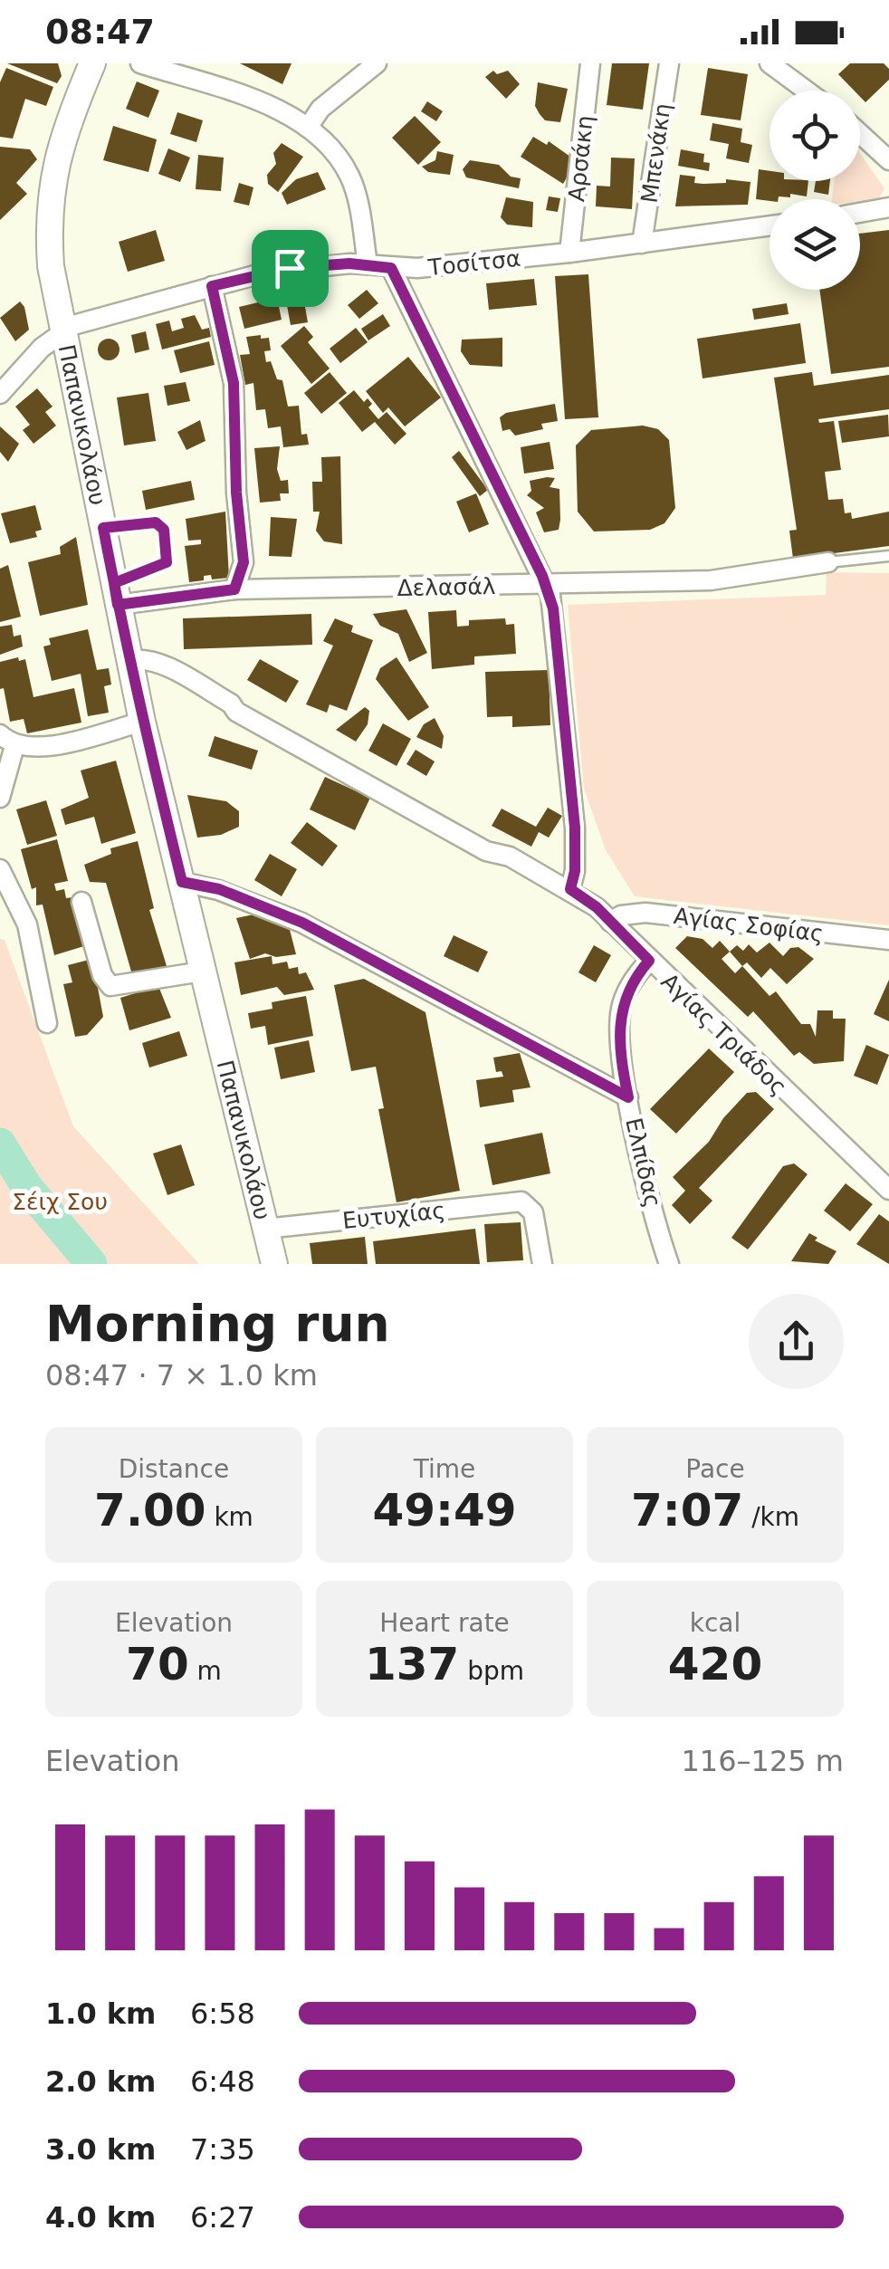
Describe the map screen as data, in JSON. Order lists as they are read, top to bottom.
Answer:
{
  "streets": {
    "main road": ["Παπανικολάου"],
    "street": [
      "Μπενάκη",
      "Αρσάκη",
      "Τοσίτσα",
      "Δελασάλ",
      "Αγίας Σοφίας",
      "Αγίας Τριάδος",
      "Ελπίδας",
      "Ευτυχίας"
    ]
  },
  "crossings": [
    ["Μπενάκη", "Τοσίτσα"],
    ["Αρσάκη", "Τοσίτσα"],
    ["Τοσίτσα", "Παπανικολάου"],
    ["Παπανικολάου", "Δελασάλ"],
    ["Παπανικολάου", "Αγίας Τριάδος"],
    ["Παπανικολάου", "Ευτυχίας"],
    ["Αγίας Σοφίας", "Αγίας Τριάδος"],
    ["Αγίας Τριάδος", "Ελπίδας"]
  ],
  "parks": ["Σέιχ Σου"],
  "page": {
    "status": "08:47",
    "heading": ["Morning run", "08:47 · 7 × 1.0 km"],
    "stats": [
      ["Distance", "7.00 km"],
      ["Time", "49:49"],
      ["Pace", "7:07 /km"],
      ["Elevation", "70 m"],
      ["Heart rate", "137 bpm"],
      ["kcal", "420"]
    ],
    "chart": ["Elevation", "116–125 m"],
    "list": [
      {
        "name": "1.0 km",
        "note": "6:58"
      },
      {
        "name": "2.0 km",
        "note": "6:48"
      },
      {
        "name": "3.0 km",
        "note": "7:35"
      },
      {
        "name": "4.0 km",
        "note": "6:27"
      }
    ]
  }
}
